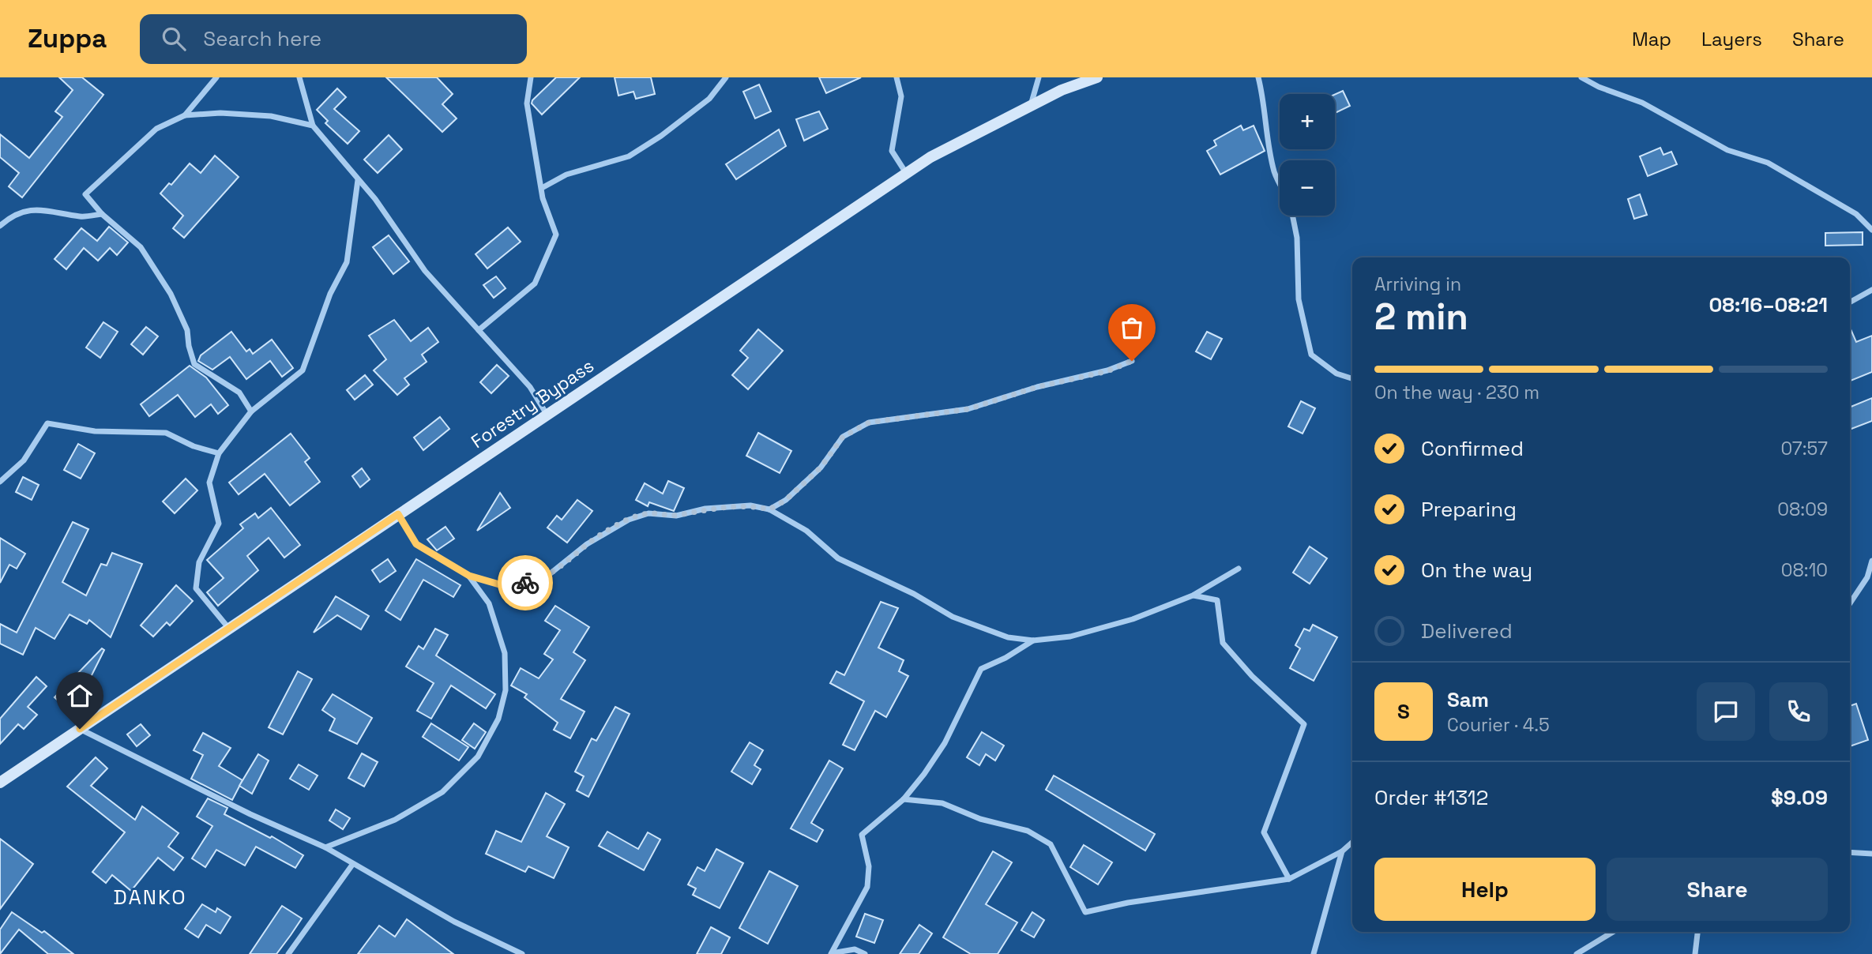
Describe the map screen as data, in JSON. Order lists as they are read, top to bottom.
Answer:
{
  "streets": {
    "street": ["Forestry Bypass"]
  },
  "districts": ["DANKO"],
  "page": {
    "header": "Zuppa",
    "search": "Search here",
    "nav": ["Map", "Layers", "Share"],
    "map_buttons": ["+", "−"],
    "heading": ["2 min", "Arriving in", "08:16–08:21"],
    "panel": [
      "Sam",
      "Courier · 4.5",
      "Order #1312",
      "$9.09"
    ],
    "bar": "On the way · 230 m",
    "list": [
      ["Confirmed", "07:57"],
      ["Preparing", "08:09"],
      ["On the way", "08:10"],
      "Delivered"
    ],
    "round": "S",
    "buttons": ["Help", "Share"]
  }
}
